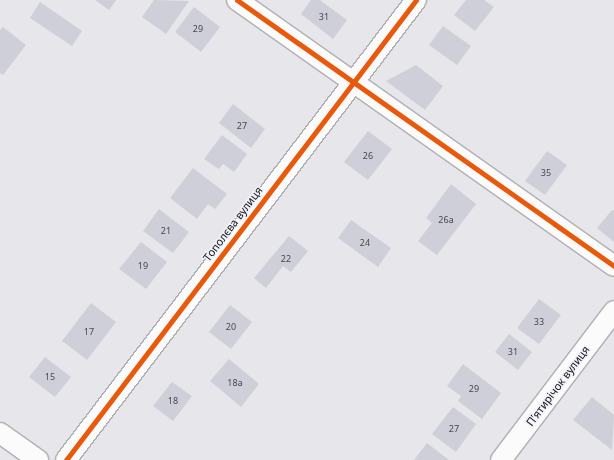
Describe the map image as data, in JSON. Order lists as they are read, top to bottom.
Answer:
{
  "streets": {
    "street": ["Тополєва вулиця", "П’ятирічок вулиця"]
  },
  "house_numbers": [
    "31",
    "29",
    "27",
    "26",
    "35",
    "26а",
    "21",
    "24",
    "22",
    "19",
    "33",
    "20",
    "17",
    "31",
    "15",
    "18а",
    "29",
    "18",
    "27"
  ]
}
